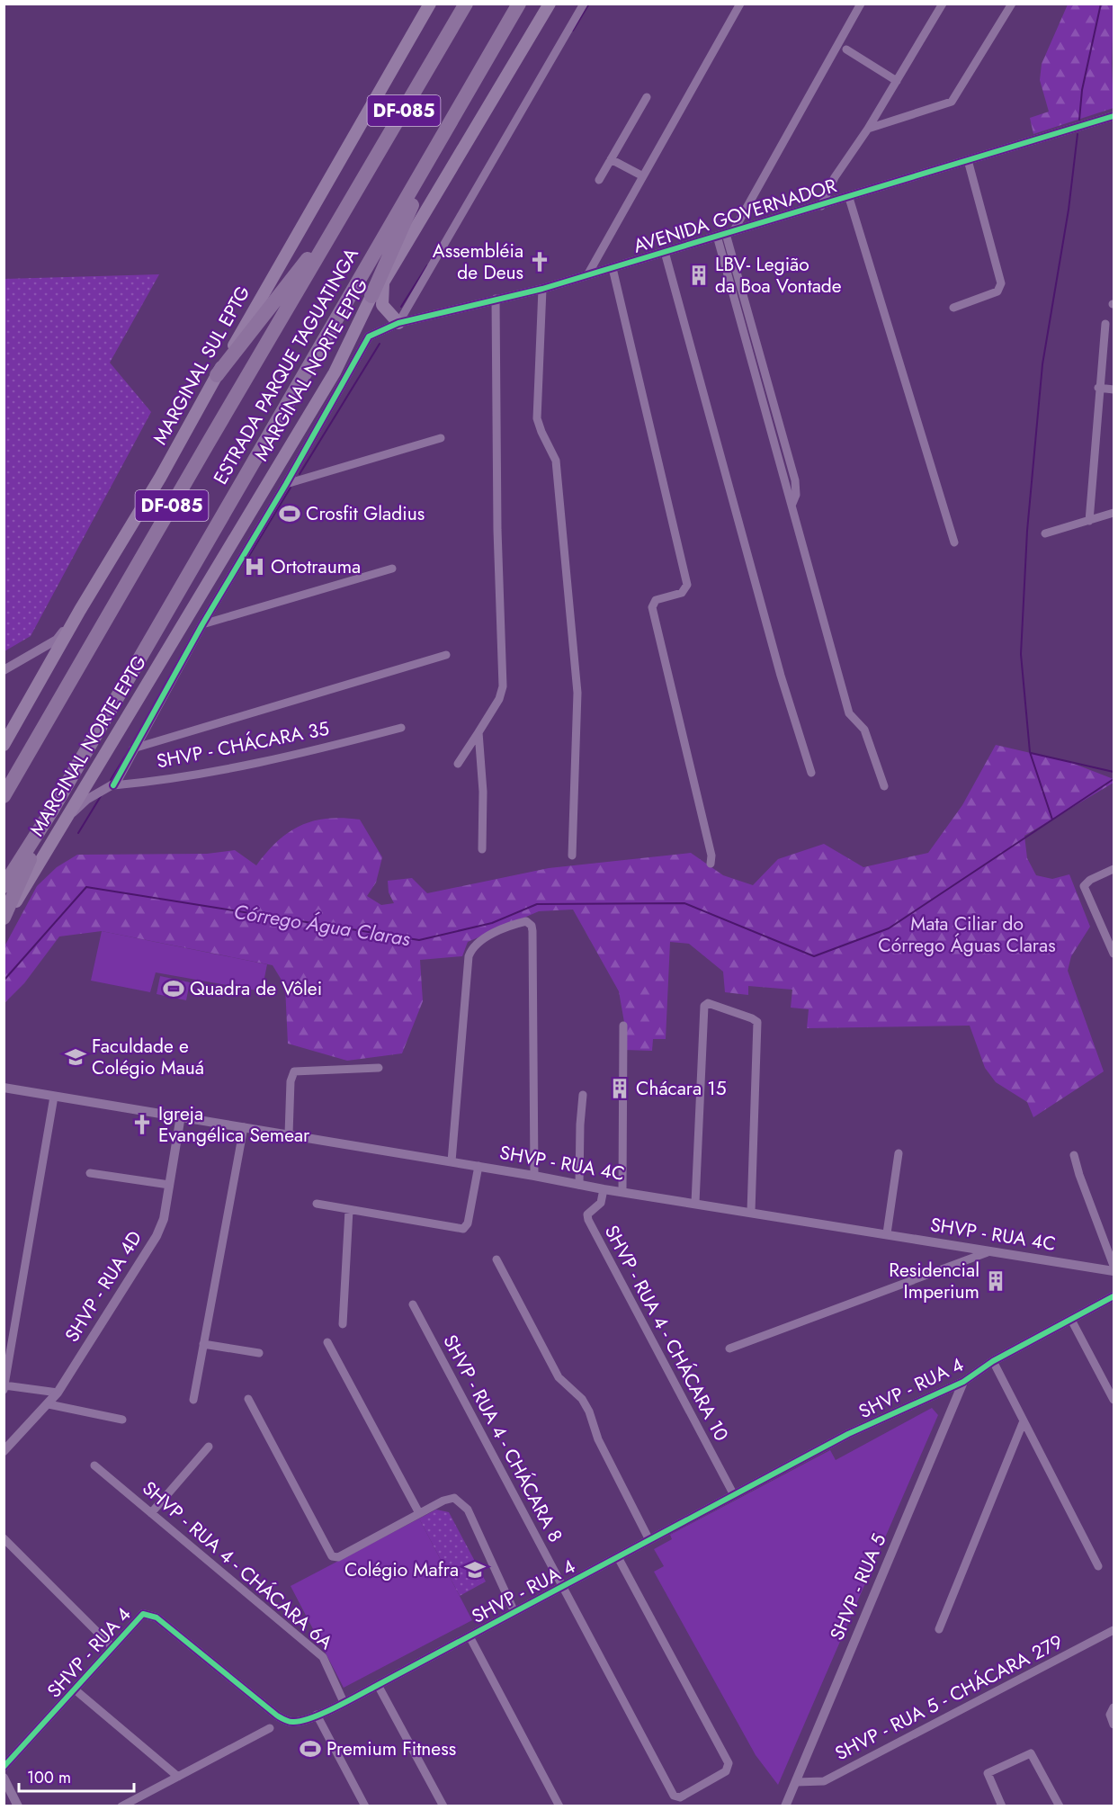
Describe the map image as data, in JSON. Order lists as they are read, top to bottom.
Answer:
{
  "streets": {
    "highway": ["DF-085", "ESTRADA PARQUE TAGUATINGA"],
    "main road": ["MARGINAL SUL EPTG", "MARGINAL NORTE EPTG"],
    "street": [
      "AVENIDA GOVERNADOR",
      "SHVP - CHÁCARA 35",
      "SHVP - RUA 4C",
      "SHVP - RUA 4D",
      "SHVP - RUA 4 - CHÁCARA 10",
      "SHVP - RUA 4",
      "SHVP - RUA 4 - CHÁCARA 8",
      "SHVP - RUA 4 - CHÁCARA 6A",
      "SHVP - RUA 5",
      "SHVP - RUA 5 - CHÁCARA 279"
    ]
  },
  "crossings": [
    ["MARGINAL NORTE EPTG", "SHVP - CHÁCARA 35"],
    ["SHVP - RUA 4C", "SHVP - RUA 4D"],
    ["SHVP - RUA 4C", "SHVP - RUA 4 - CHÁCARA 10"],
    ["SHVP - RUA 4 - CHÁCARA 10", "SHVP - RUA 4"],
    ["SHVP - RUA 4", "SHVP - RUA 4 - CHÁCARA 8"],
    ["SHVP - RUA 4", "SHVP - RUA 4 - CHÁCARA 6A"],
    ["SHVP - RUA 4", "SHVP - RUA 5"],
    ["SHVP - RUA 5", "SHVP - RUA 5 - CHÁCARA 279"]
  ],
  "water": ["Córrego Água Claras"],
  "parks": ["Mata Ciliar do Córrego Águas Claras"],
  "places": {
    "church": ["Assembléia de Deus", "Igreja Evangélica Semear"],
    "building": ["LBV- Legião da Boa Vontade", "Chácara 15", "Residencial Imperium"],
    "sports": ["Crosfit Gladius", "Quadra de Vôlei", "Premium Fitness"],
    "hospital": ["Ortotrauma"],
    "school or university": ["Faculdade e Colégio Mauá", "Colégio Mafra"]
  },
  "scale_bar": "100 m"
}
